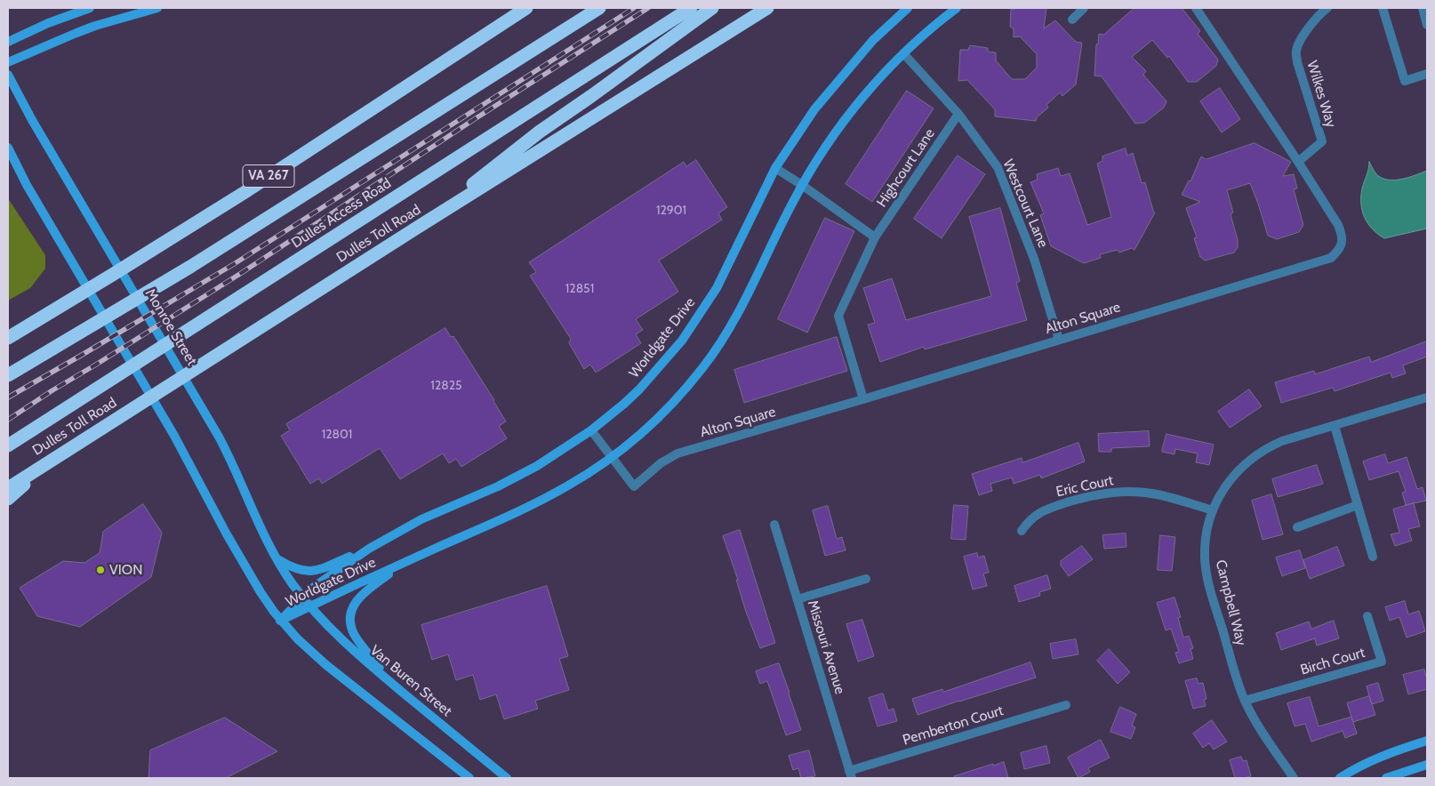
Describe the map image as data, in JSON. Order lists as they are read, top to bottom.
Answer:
{
  "streets": {
    "highway": ["VA 267", "Dulles Access Road", "Dulles Toll Road"],
    "street": [
      "Wilkes Way",
      "Highcourt Lane",
      "Westcourt Lane",
      "Alton Square",
      "Monroe Street",
      "Worldgate Drive",
      "Eric Court",
      "Campbell Way",
      "Missouri Avenue",
      "Birch Court",
      "Van Buren Street",
      "Pemberton Court"
    ]
  },
  "crossings": [
    ["Wilkes Way", "Alton Square"],
    ["Highcourt Lane", "Westcourt Lane"],
    ["Highcourt Lane", "Alton Square"],
    ["Westcourt Lane", "Alton Square"],
    ["Westcourt Lane", "Worldgate Drive"],
    ["Alton Square", "Worldgate Drive"],
    ["Monroe Street", "Worldgate Drive"],
    ["Monroe Street", "Van Buren Street"],
    ["Worldgate Drive", "Van Buren Street"],
    ["Eric Court", "Campbell Way"],
    ["Campbell Way", "Birch Court"],
    ["Missouri Avenue", "Pemberton Court"]
  ],
  "places": ["VION"],
  "house_numbers": [
    "12901",
    "12851",
    "12825",
    "12801"
  ]
}
